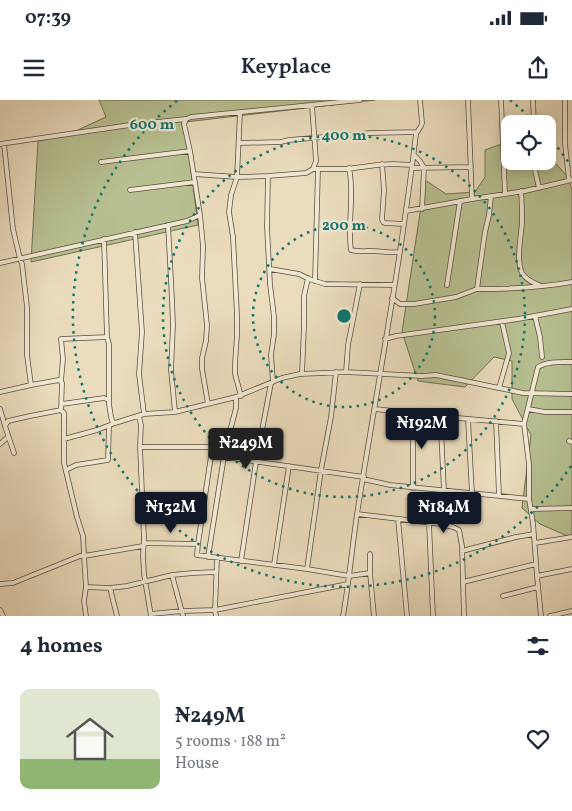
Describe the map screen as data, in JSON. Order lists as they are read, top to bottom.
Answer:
{
  "page": {
    "status": "07:39",
    "header": "Keyplace",
    "price": [
      "₦192M",
      "₦249M",
      "₦132M",
      "₦184M"
    ],
    "heading": "4 homes",
    "list": [
      {
        "name": "₦249M",
        "note": "5 rooms · 188 m² · House"
      }
    ]
  },
  "rings": ["600 m", "400 m", "200 m"]
}
